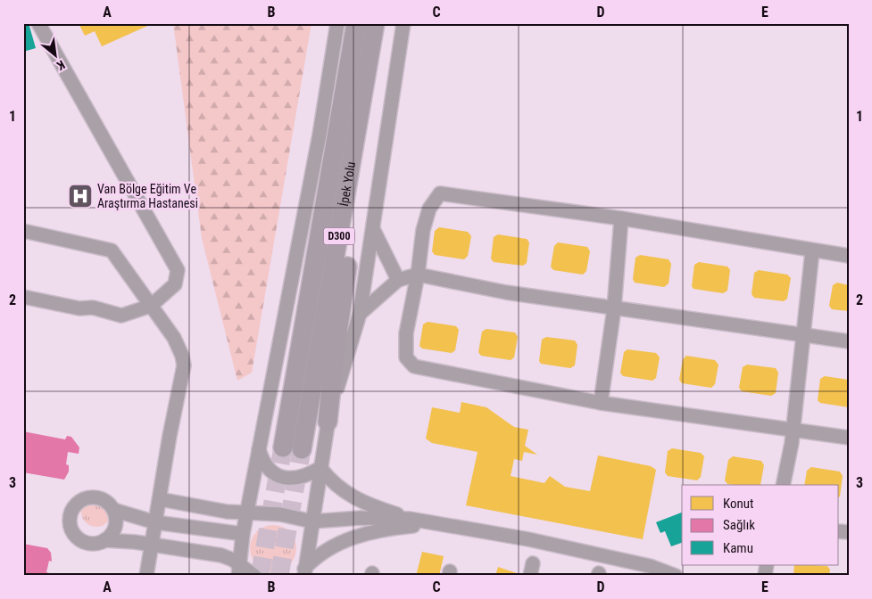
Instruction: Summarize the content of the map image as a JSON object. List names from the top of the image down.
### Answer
{
  "streets": {
    "highway": ["İpek Yolu", "D300"]
  },
  "places": {
    "hospital": ["Van Bölge Eğitim Ve Araştırma Hastanesi"]
  },
  "legend": ["Konut", "Sağlık", "Kamu"],
  "north": "bottom right",
  "grid": {
    "columns": [
      "A",
      "B",
      "C",
      "D",
      "E"
    ],
    "rows": ["1", "2", "3"]
  }
}
